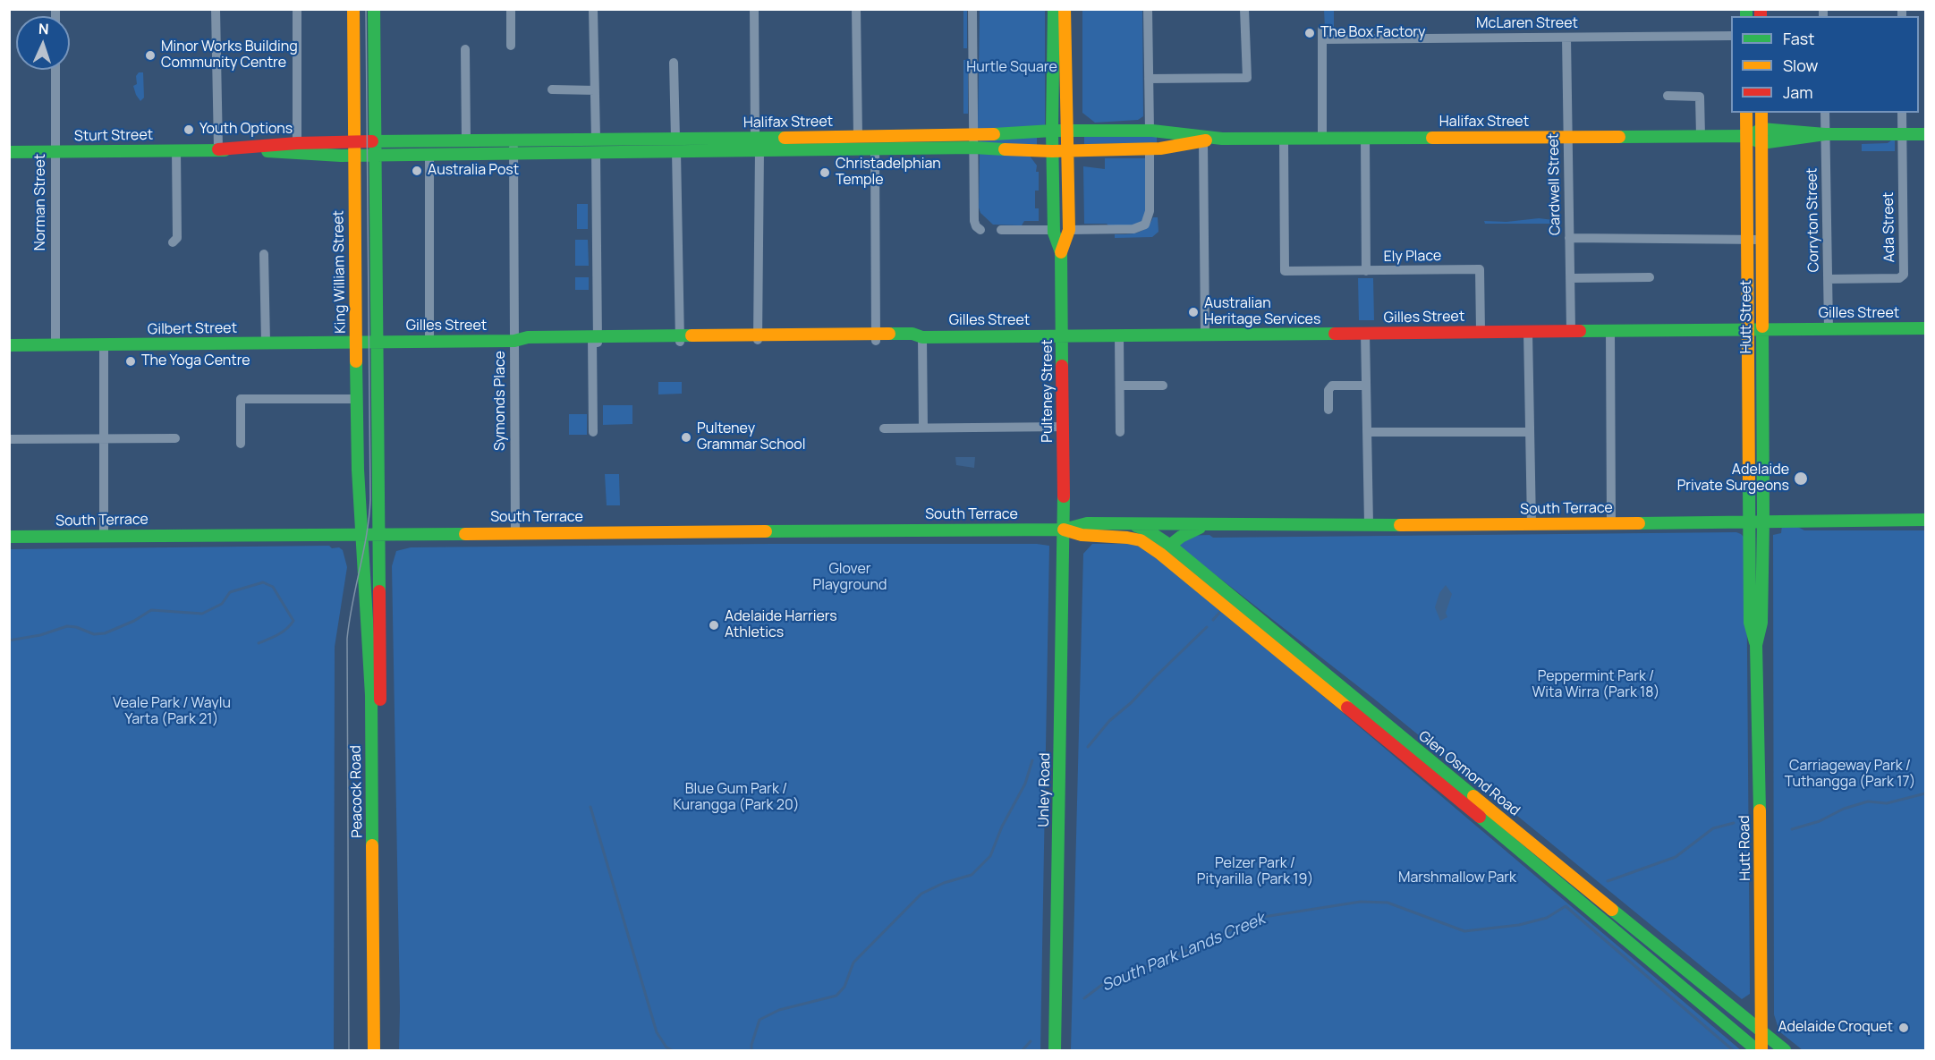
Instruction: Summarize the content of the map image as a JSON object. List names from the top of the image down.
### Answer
{
  "streets": {
    "main road": [
      "Halifax Street",
      "Sturt Street",
      "King William Street",
      "Gilles Street",
      "Hutt Street",
      "Gilbert Street",
      "Pulteney Street",
      "South Terrace",
      "Glen Osmond Road",
      "Unley Road",
      "Peacock Road",
      "Hutt Road"
    ],
    "street": [
      "McLaren Street",
      "Cardwell Street",
      "Norman Street",
      "Corryton Street",
      "Ada Street",
      "Ely Place",
      "Symonds Place"
    ]
  },
  "crossings": [
    ["McLaren Street", "Halifax Street"],
    ["McLaren Street", "Cardwell Street"],
    ["Halifax Street", "Sturt Street"],
    ["Halifax Street", "Cardwell Street"],
    ["Halifax Street", "Ely Place"],
    ["Halifax Street", "King William Street"],
    ["Halifax Street", "Hutt Street"],
    ["Halifax Street", "Pulteney Street"],
    ["Halifax Street", "Symonds Place"],
    ["Sturt Street", "Norman Street"],
    ["Sturt Street", "King William Street"],
    ["Cardwell Street", "Gilles Street"],
    ["Norman Street", "Gilbert Street"],
    ["Corryton Street", "Ada Street"],
    ["Corryton Street", "Gilles Street"],
    ["Ely Place", "Gilles Street"],
    ["King William Street", "Gilbert Street"],
    ["King William Street", "South Terrace"],
    ["King William Street", "Peacock Road"],
    ["Gilles Street", "Hutt Street"],
    ["Gilles Street", "Gilbert Street"],
    ["Gilles Street", "Pulteney Street"],
    ["Gilles Street", "Symonds Place"],
    ["Hutt Street", "South Terrace"],
    ["Hutt Street", "Hutt Road"],
    ["Pulteney Street", "South Terrace"],
    ["Pulteney Street", "Unley Road"],
    ["Symonds Place", "South Terrace"],
    ["South Terrace", "Glen Osmond Road"],
    ["South Terrace", "Unley Road"],
    ["South Terrace", "Peacock Road"],
    ["South Terrace", "Hutt Road"],
    ["Glen Osmond Road", "Hutt Road"]
  ],
  "water": ["South Park Lands Creek"],
  "parks": [
    "Hurtle Square",
    "Glover Playground",
    "Peppermint Park / Wita Wirra (Park 18)",
    "Veale Park / Waylu Yarta (Park 21)",
    "Carriageway Park / Tuthangga (Park 17)",
    "Blue Gum Park / Kurangga (Park 20)",
    "Pelzer Park / Pityarilla (Park 19)",
    "Marshmallow Park"
  ],
  "places": [
    "The Box Factory",
    "Minor Works Building Community Centre",
    "Youth Options",
    "Australia Post",
    "Christadelphian Temple",
    "Australian Heritage Services",
    "The Yoga Centre",
    "Pulteney Grammar School",
    "Adelaide Private Surgeons",
    "Adelaide Harriers Athletics",
    "Adelaide Croquet"
  ],
  "legend": ["Fast", "Slow", "Jam"],
  "north": "top"
}
